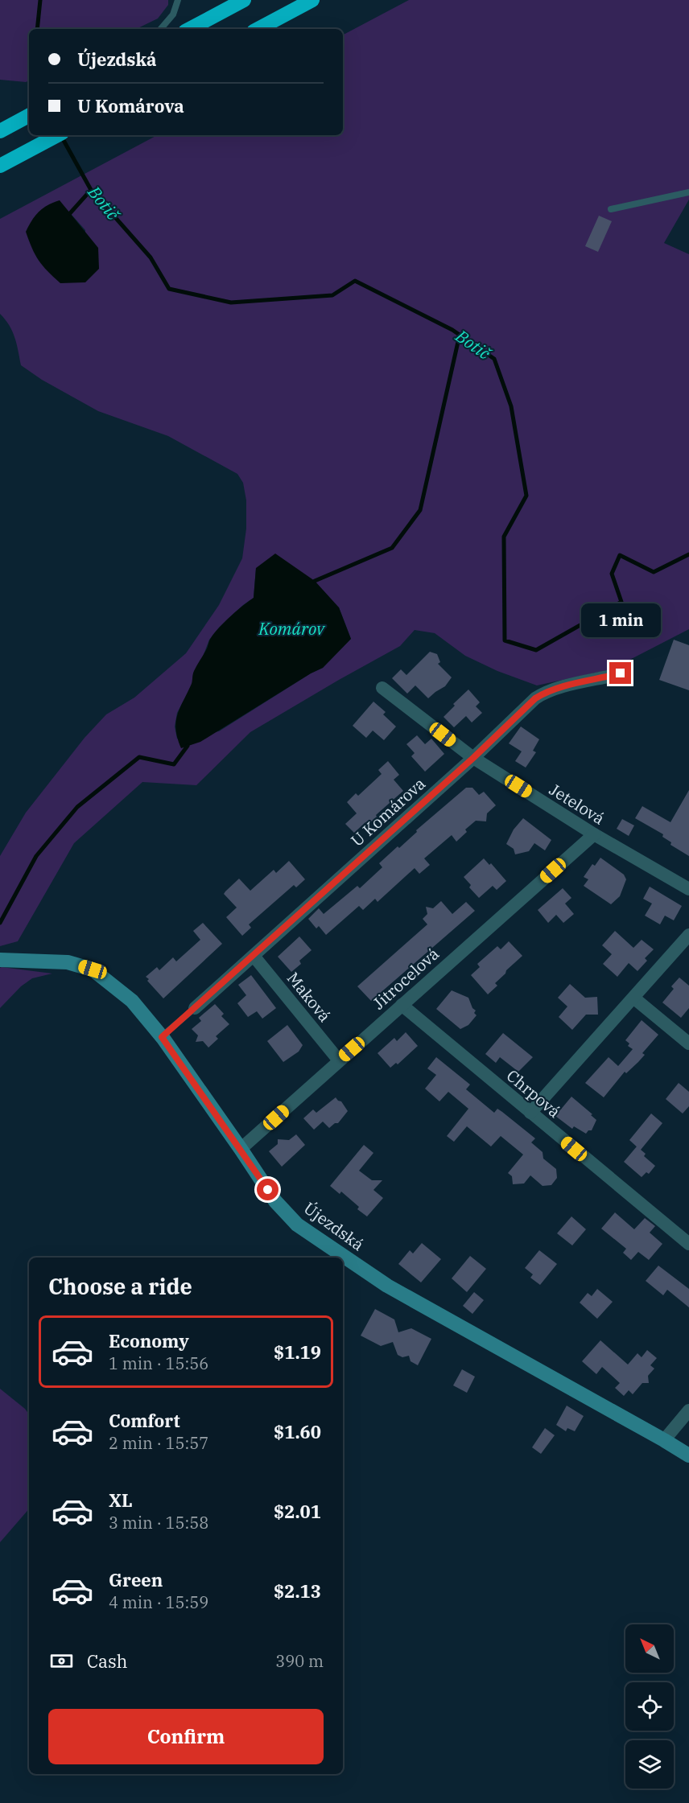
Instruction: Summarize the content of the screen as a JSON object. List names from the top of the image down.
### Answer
{
  "streets": {
    "street": [
      "Jetelová",
      "U Komárova",
      "Jitrocelová",
      "Maková",
      "Chrpová",
      "Újezdská"
    ]
  },
  "crossings": [
    ["Jetelová", "U Komárova"],
    ["Jetelová", "Jitrocelová"],
    ["U Komárova", "Maková"],
    ["Jitrocelová", "Maková"],
    ["Jitrocelová", "Chrpová"],
    ["Jitrocelová", "Újezdská"]
  ],
  "water": ["Botič", "Komárov"],
  "north": "top left",
  "page": {
    "banner": ["Újezdská", "U Komárova"],
    "bubble": "1 min",
    "heading": "Choose a ride",
    "list": [
      {
        "name": "Economy",
        "note": "1 min · 15:56",
        "value": "$1.19"
      },
      {
        "name": "Comfort",
        "note": "2 min · 15:57",
        "value": "$1.60"
      },
      {
        "name": "XL",
        "note": "3 min · 15:58",
        "value": "$2.01"
      },
      {
        "name": "Green",
        "note": "4 min · 15:59",
        "value": "$2.13"
      }
    ],
    "pay": ["Cash", "390 m"],
    "buttons": "Confirm"
  }
}
